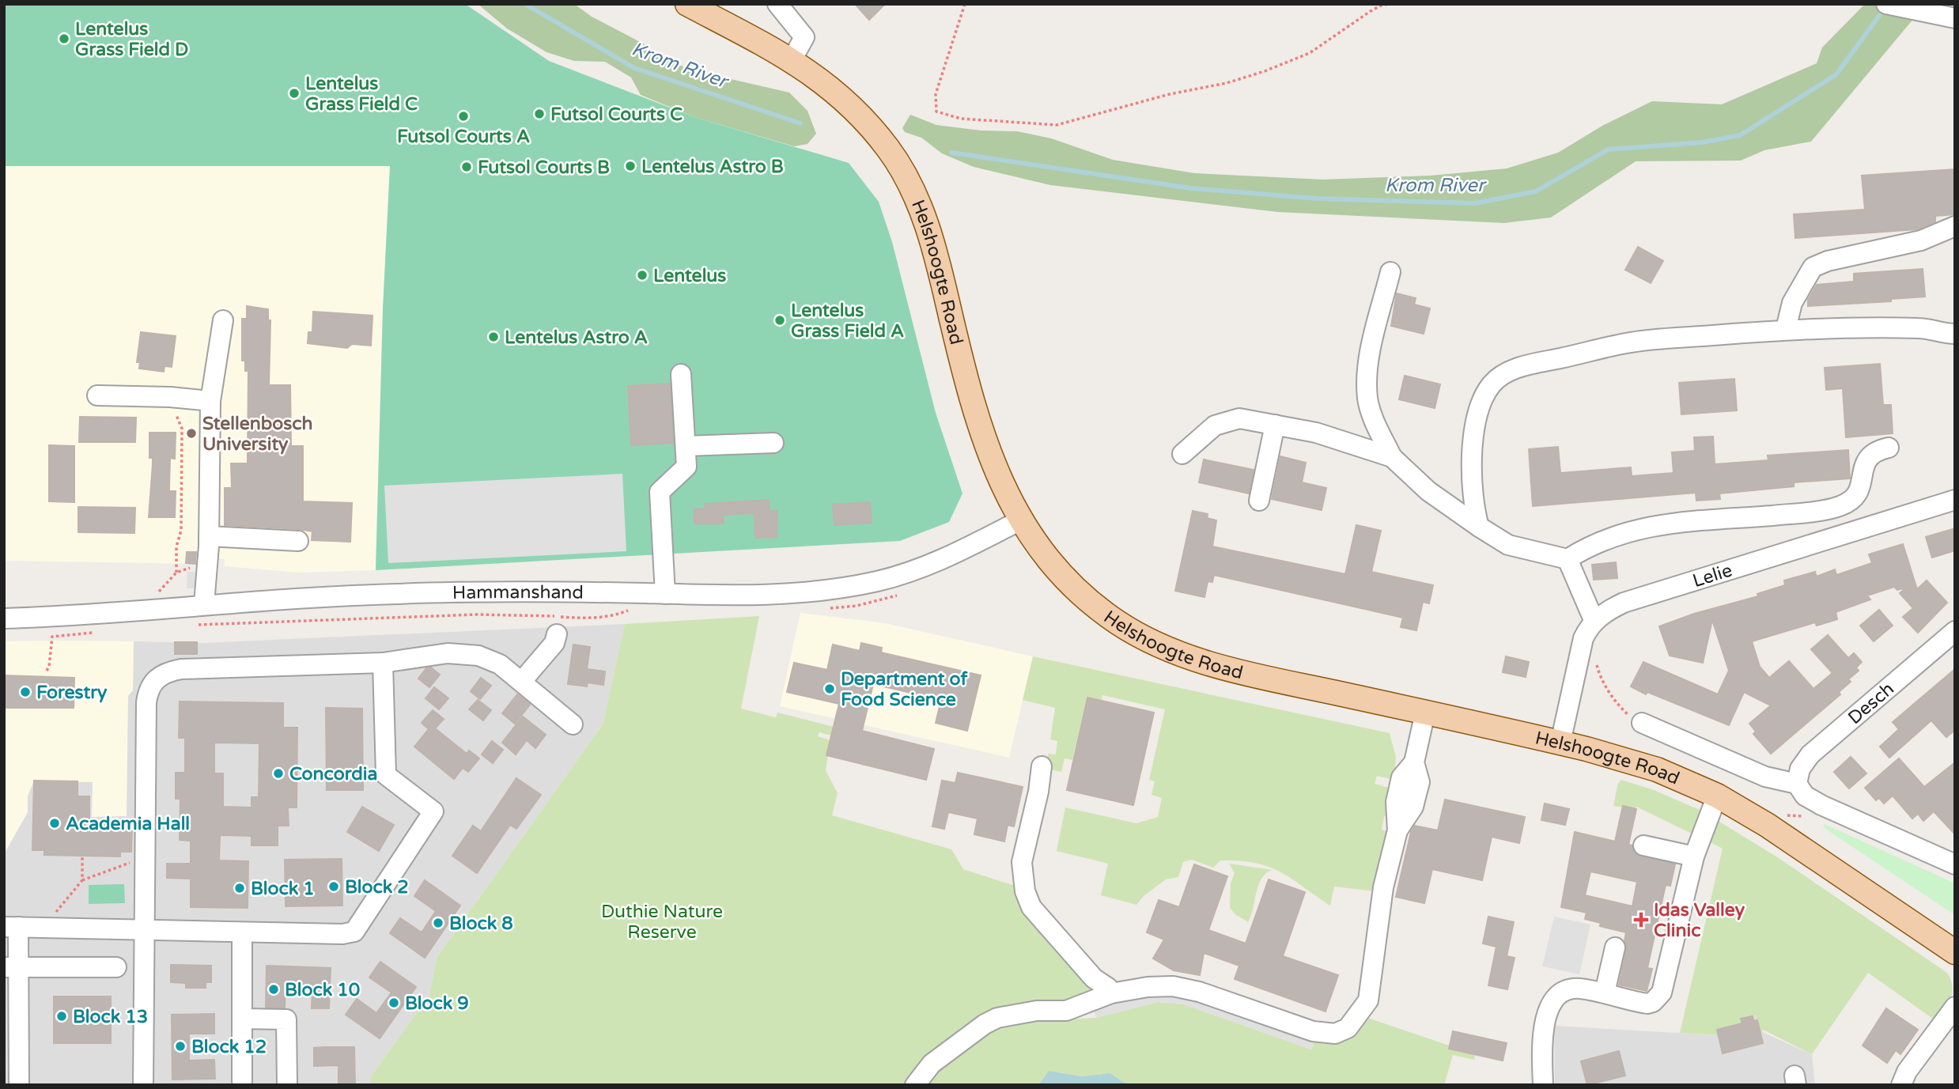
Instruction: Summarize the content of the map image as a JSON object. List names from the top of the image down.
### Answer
{
  "streets": {
    "main road": ["Helshoogte Road"],
    "street": ["Lelie", "Hammanshand", "Desch"]
  },
  "crossings": [
    ["Helshoogte Road", "Lelie"],
    ["Helshoogte Road", "Hammanshand"]
  ],
  "water": ["Krom River"],
  "parks": ["Duthie Nature Reserve"],
  "places": {
    "other": [
      "Lentelus Grass Field D",
      "Lentelus Grass Field C",
      "Futsol Courts C",
      "Futsol Courts A",
      "Lentelus Astro B",
      "Futsol Courts B",
      "Lentelus",
      "Lentelus Grass Field A",
      "Lentelus Astro A",
      "Stellenbosch University",
      "Department of Food Science",
      "Forestry",
      "Concordia",
      "Academia Hall",
      "Block 2",
      "Block 1",
      "Block 8",
      "Block 10",
      "Block 9",
      "Block 13",
      "Block 12"
    ],
    "health": ["Idas Valley Clinic"]
  }
}
